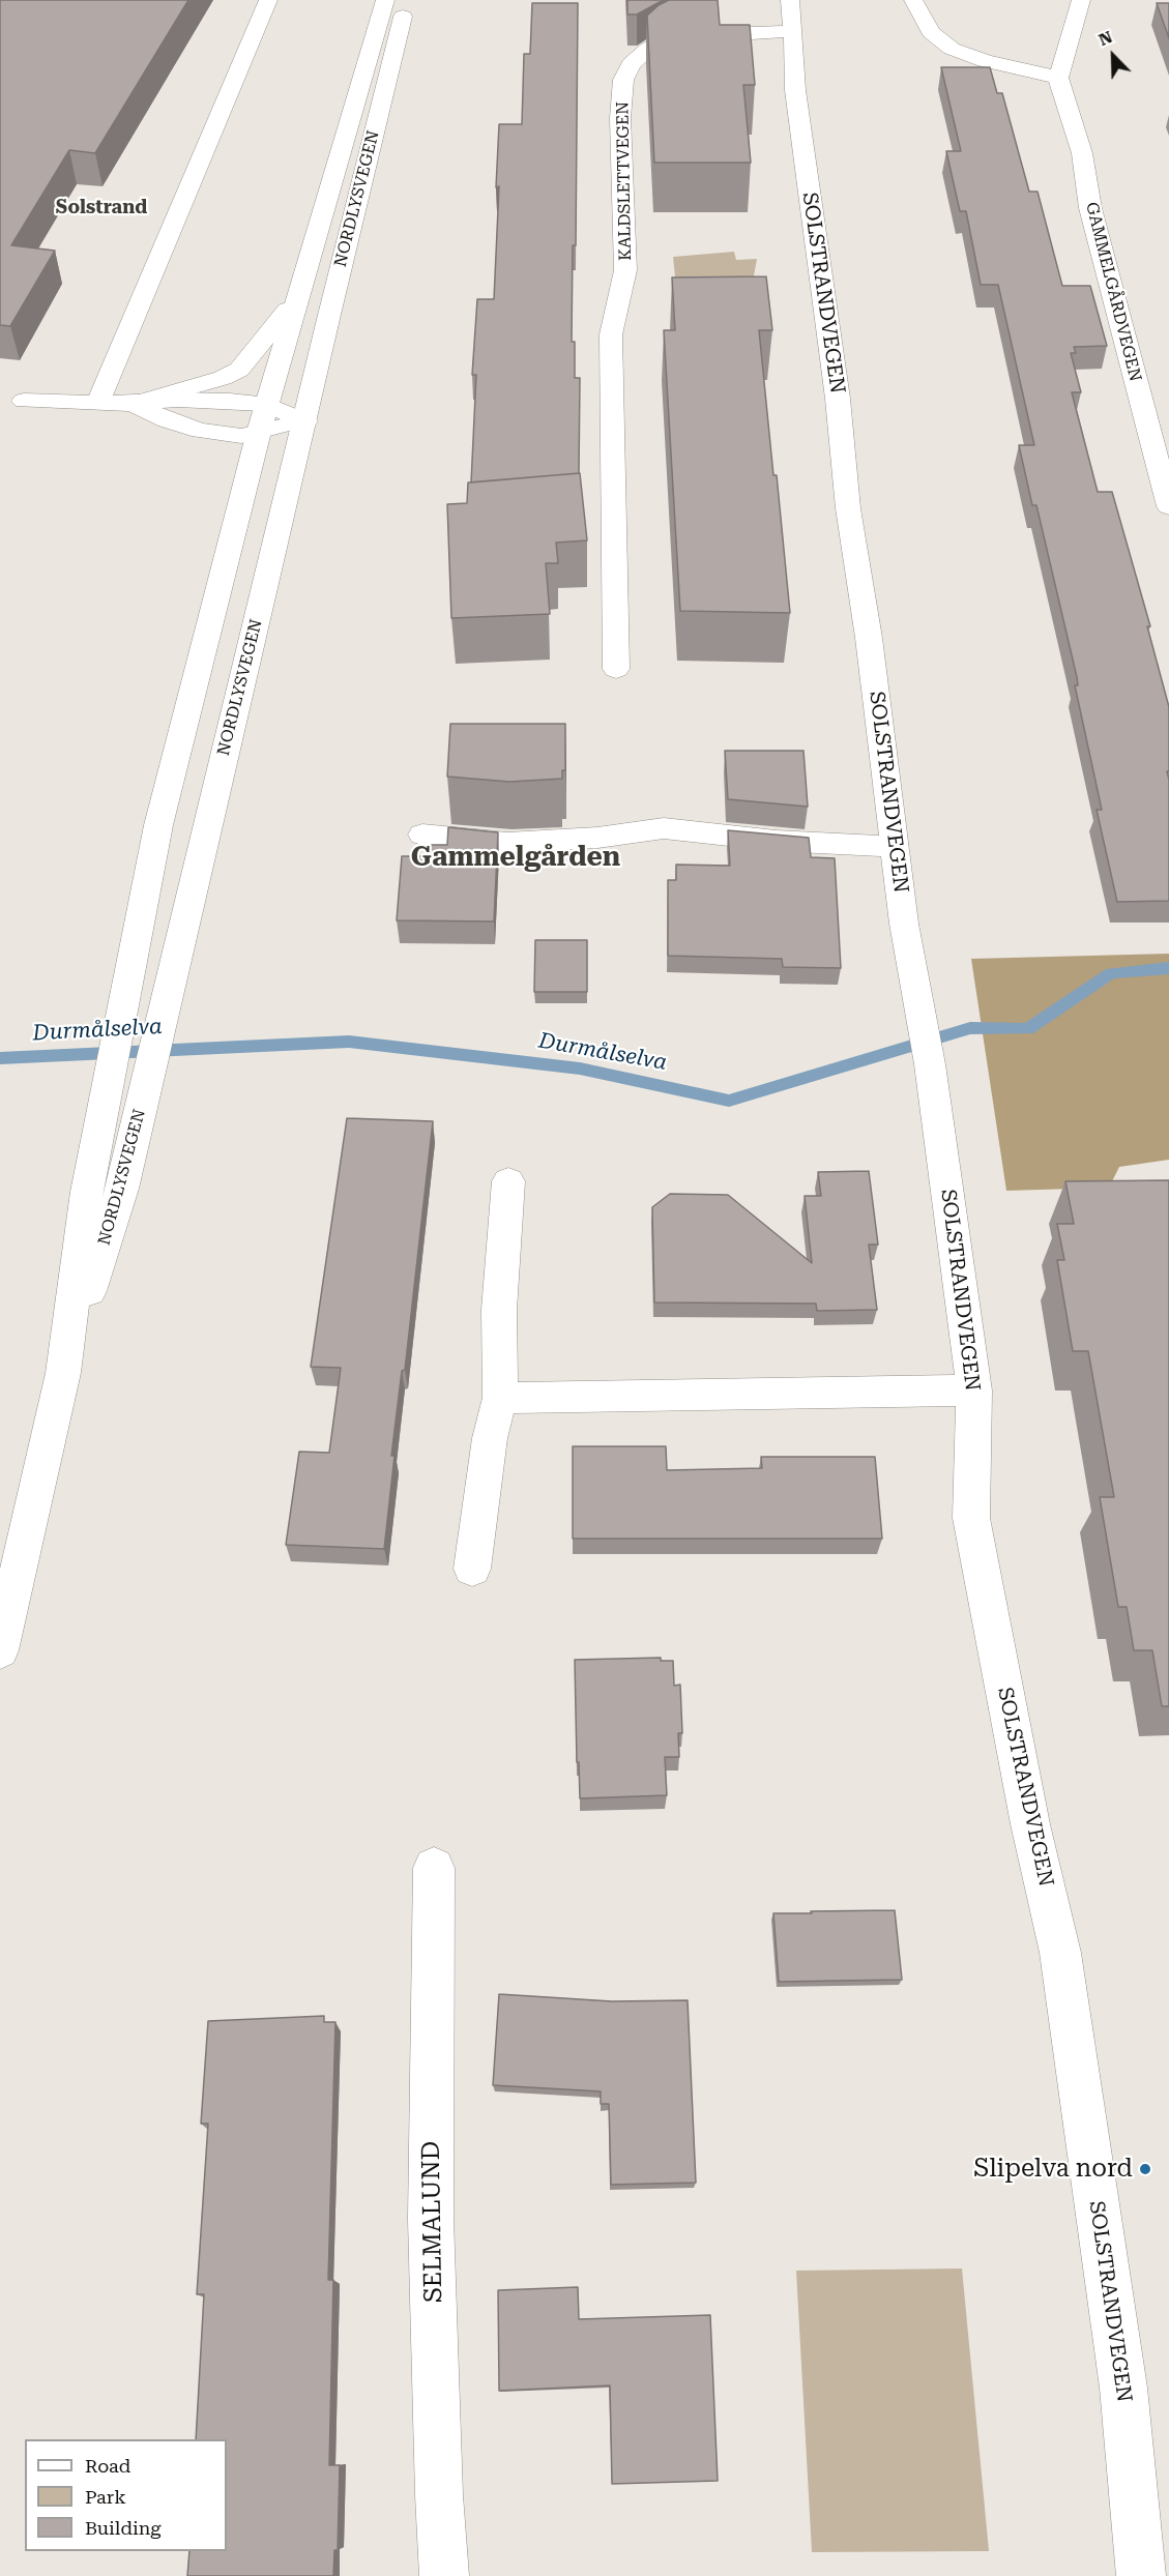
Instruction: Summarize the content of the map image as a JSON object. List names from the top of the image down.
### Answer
{
  "streets": {
    "main road": [
      "KALDSLETTVEGEN",
      "NORDLYSVEGEN",
      "GAMMELGÅRDVEGEN",
      "SOLSTRANDVEGEN",
      "SELMALUND"
    ]
  },
  "crossings": [
    ["KALDSLETTVEGEN", "SOLSTRANDVEGEN"]
  ],
  "districts": ["Solstrand", "Gammelgården"],
  "water": ["Durmålselva"],
  "places": ["Slipelva nord"],
  "legend": ["Road", "Park", "Building"],
  "north": "top left"
}
